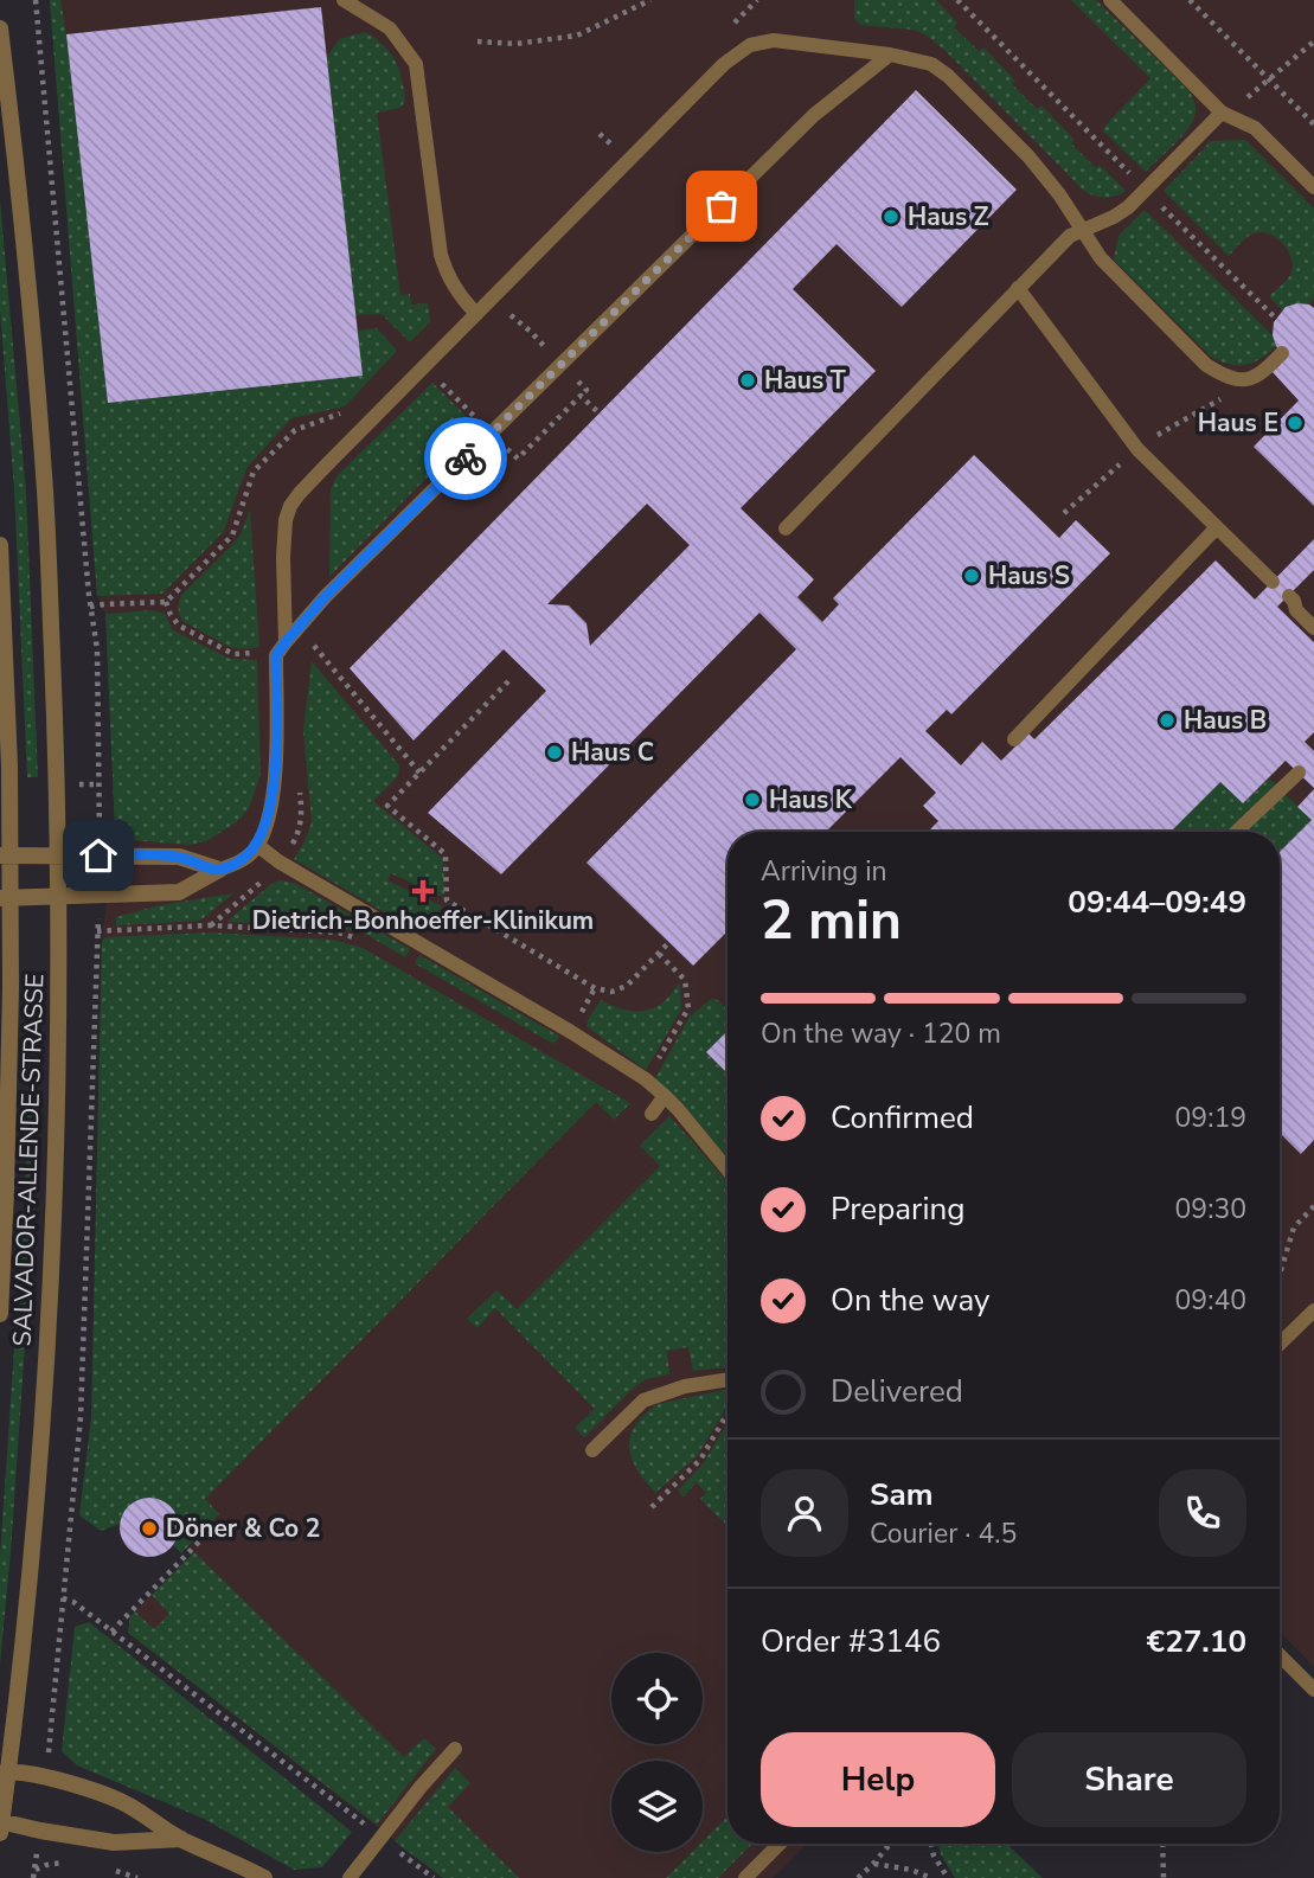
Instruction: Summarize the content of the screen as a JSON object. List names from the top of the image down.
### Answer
{
  "streets": {
    "street": ["SALVADOR-ALLENDE-STRASSE"]
  },
  "places": {
    "other": [
      "Haus Z",
      "Haus T",
      "Haus E",
      "Haus S",
      "Haus B",
      "Haus C",
      "Haus K",
      "Döner & Co 2"
    ],
    "health": ["Dietrich-Bonhoeffer-Klinikum"]
  },
  "page": {
    "heading": ["2 min", "Arriving in", "09:44–09:49"],
    "panel": [
      "Sam",
      "Courier · 4.5",
      "Order #3146",
      "€27.10"
    ],
    "bar": "On the way · 120 m",
    "list": [
      ["Confirmed", "09:19"],
      ["Preparing", "09:30"],
      ["On the way", "09:40"],
      "Delivered"
    ],
    "buttons": ["Help", "Share"]
  }
}
